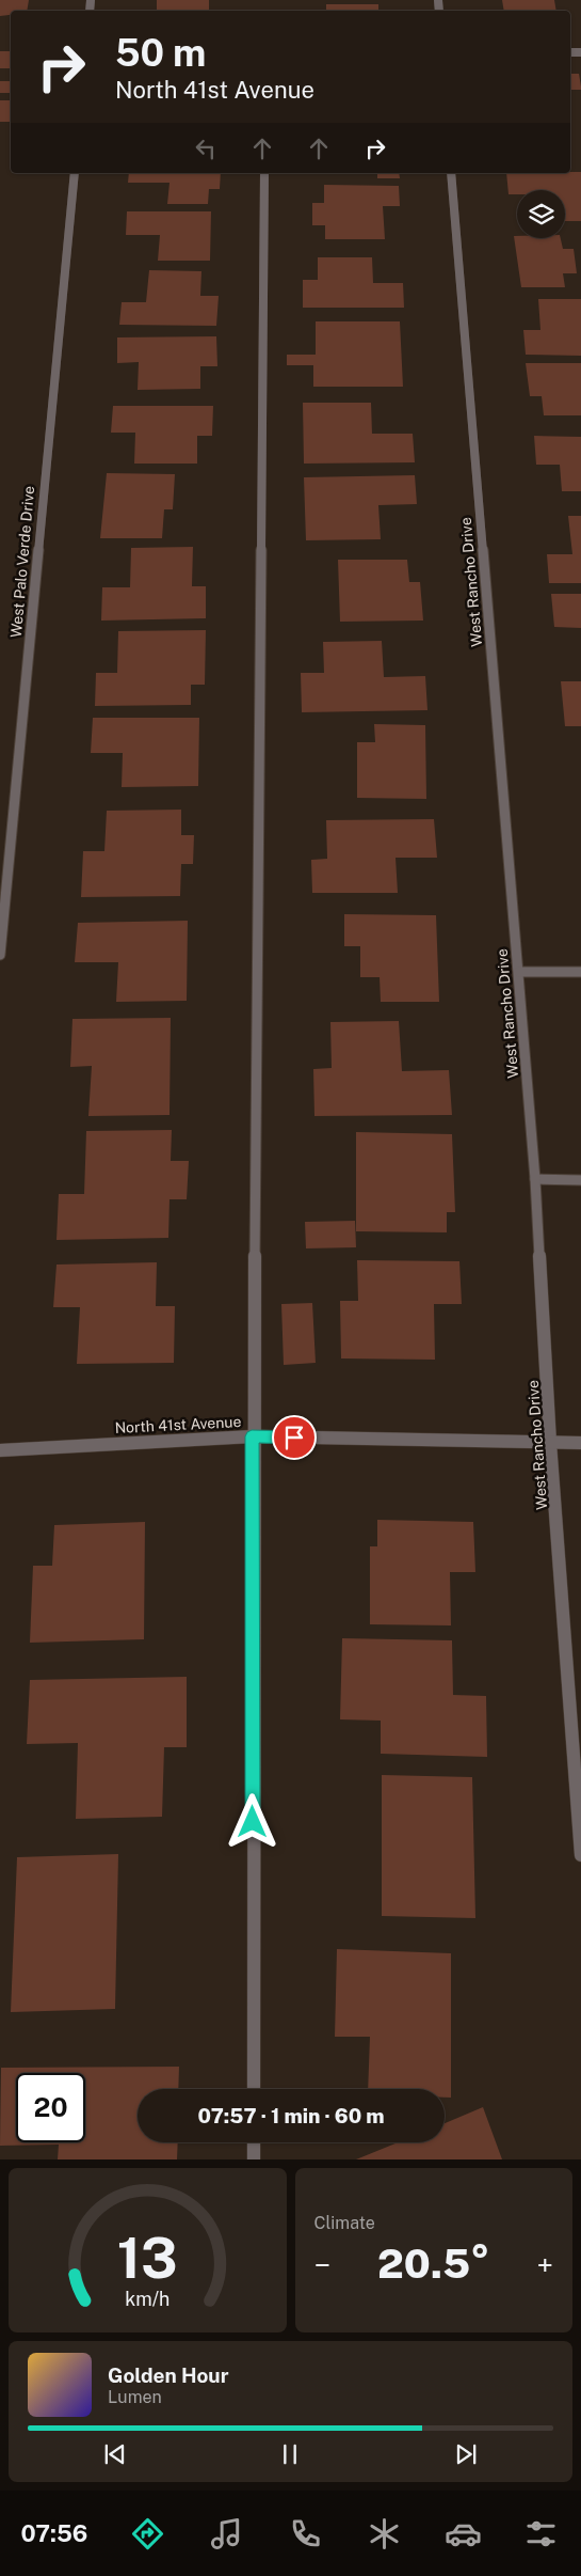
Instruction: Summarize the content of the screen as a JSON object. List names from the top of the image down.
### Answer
{
  "streets": {
    "street": ["West Palo Verde Drive", "West Rancho Drive", "North 41st Avenue"]
  },
  "crossings": [
    ["West Rancho Drive", "North 41st Avenue"]
  ],
  "page": {
    "turn": ["50 m", "North 41st Avenue"],
    "limit": "20",
    "trip": "07:57 · 1 min · 60 m",
    "tile": "Climate",
    "heat": ["−", "20.5°", "+"],
    "song": ["Golden Hour", "Lumen"],
    "tabs": "07:56",
    "gauge": ["13", "km/h"]
  }
}
